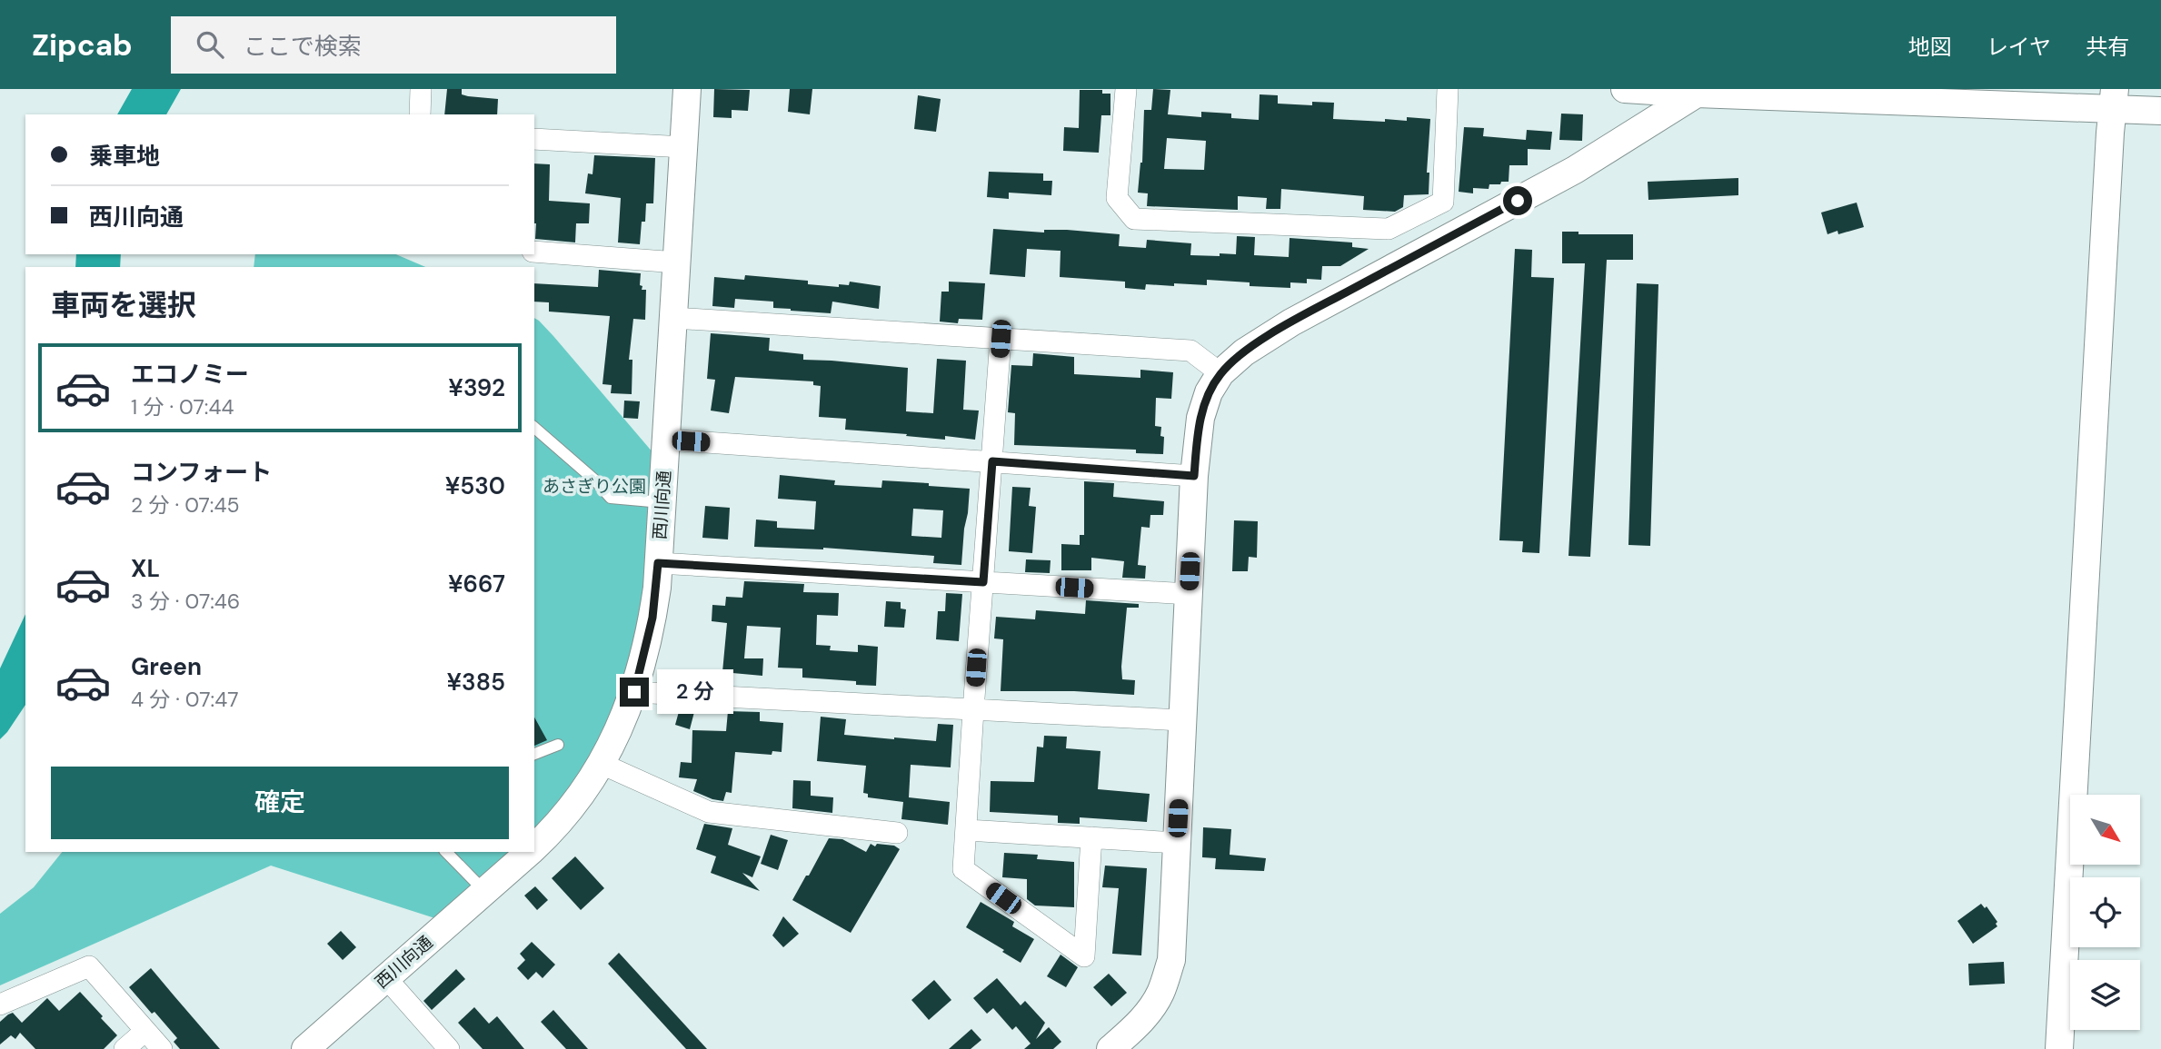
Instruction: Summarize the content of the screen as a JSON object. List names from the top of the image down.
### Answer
{
  "streets": {
    "street": ["西川向通"]
  },
  "parks": ["あさぎり公園"],
  "north": "bottom right",
  "page": {
    "header": "Zipcab",
    "search": "ここで検索",
    "nav": ["地図", "レイヤ", "共有"],
    "banner": ["乗車地", "西川向通"],
    "heading": "車両を選択",
    "list": [
      {
        "name": "エコノミー",
        "note": "1 分 · 07:44",
        "value": "¥392"
      },
      {
        "name": "コンフォート",
        "note": "2 分 · 07:45",
        "value": "¥530"
      },
      {
        "name": "XL",
        "note": "3 分 · 07:46",
        "value": "¥667"
      },
      {
        "name": "Green",
        "note": "4 分 · 07:47",
        "value": "¥385"
      }
    ],
    "bubble": "2 分",
    "buttons": "確定"
  }
}
